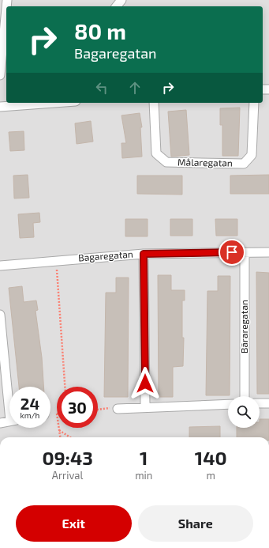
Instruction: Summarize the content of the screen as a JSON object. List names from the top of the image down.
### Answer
{
  "streets": {
    "street": ["Målaregatan", "Bagaregatan", "Bäraregatan"]
  },
  "crossings": [
    ["Bagaregatan", "Bäraregatan"]
  ],
  "page": {
    "turn": ["80 m", "Bagaregatan"],
    "speed": "24 km/h",
    "limit": "30",
    "eta": [
      "09:43",
      "Arrival",
      "1",
      "min",
      "140",
      "m"
    ],
    "buttons": ["Exit", "Share"]
  }
}
